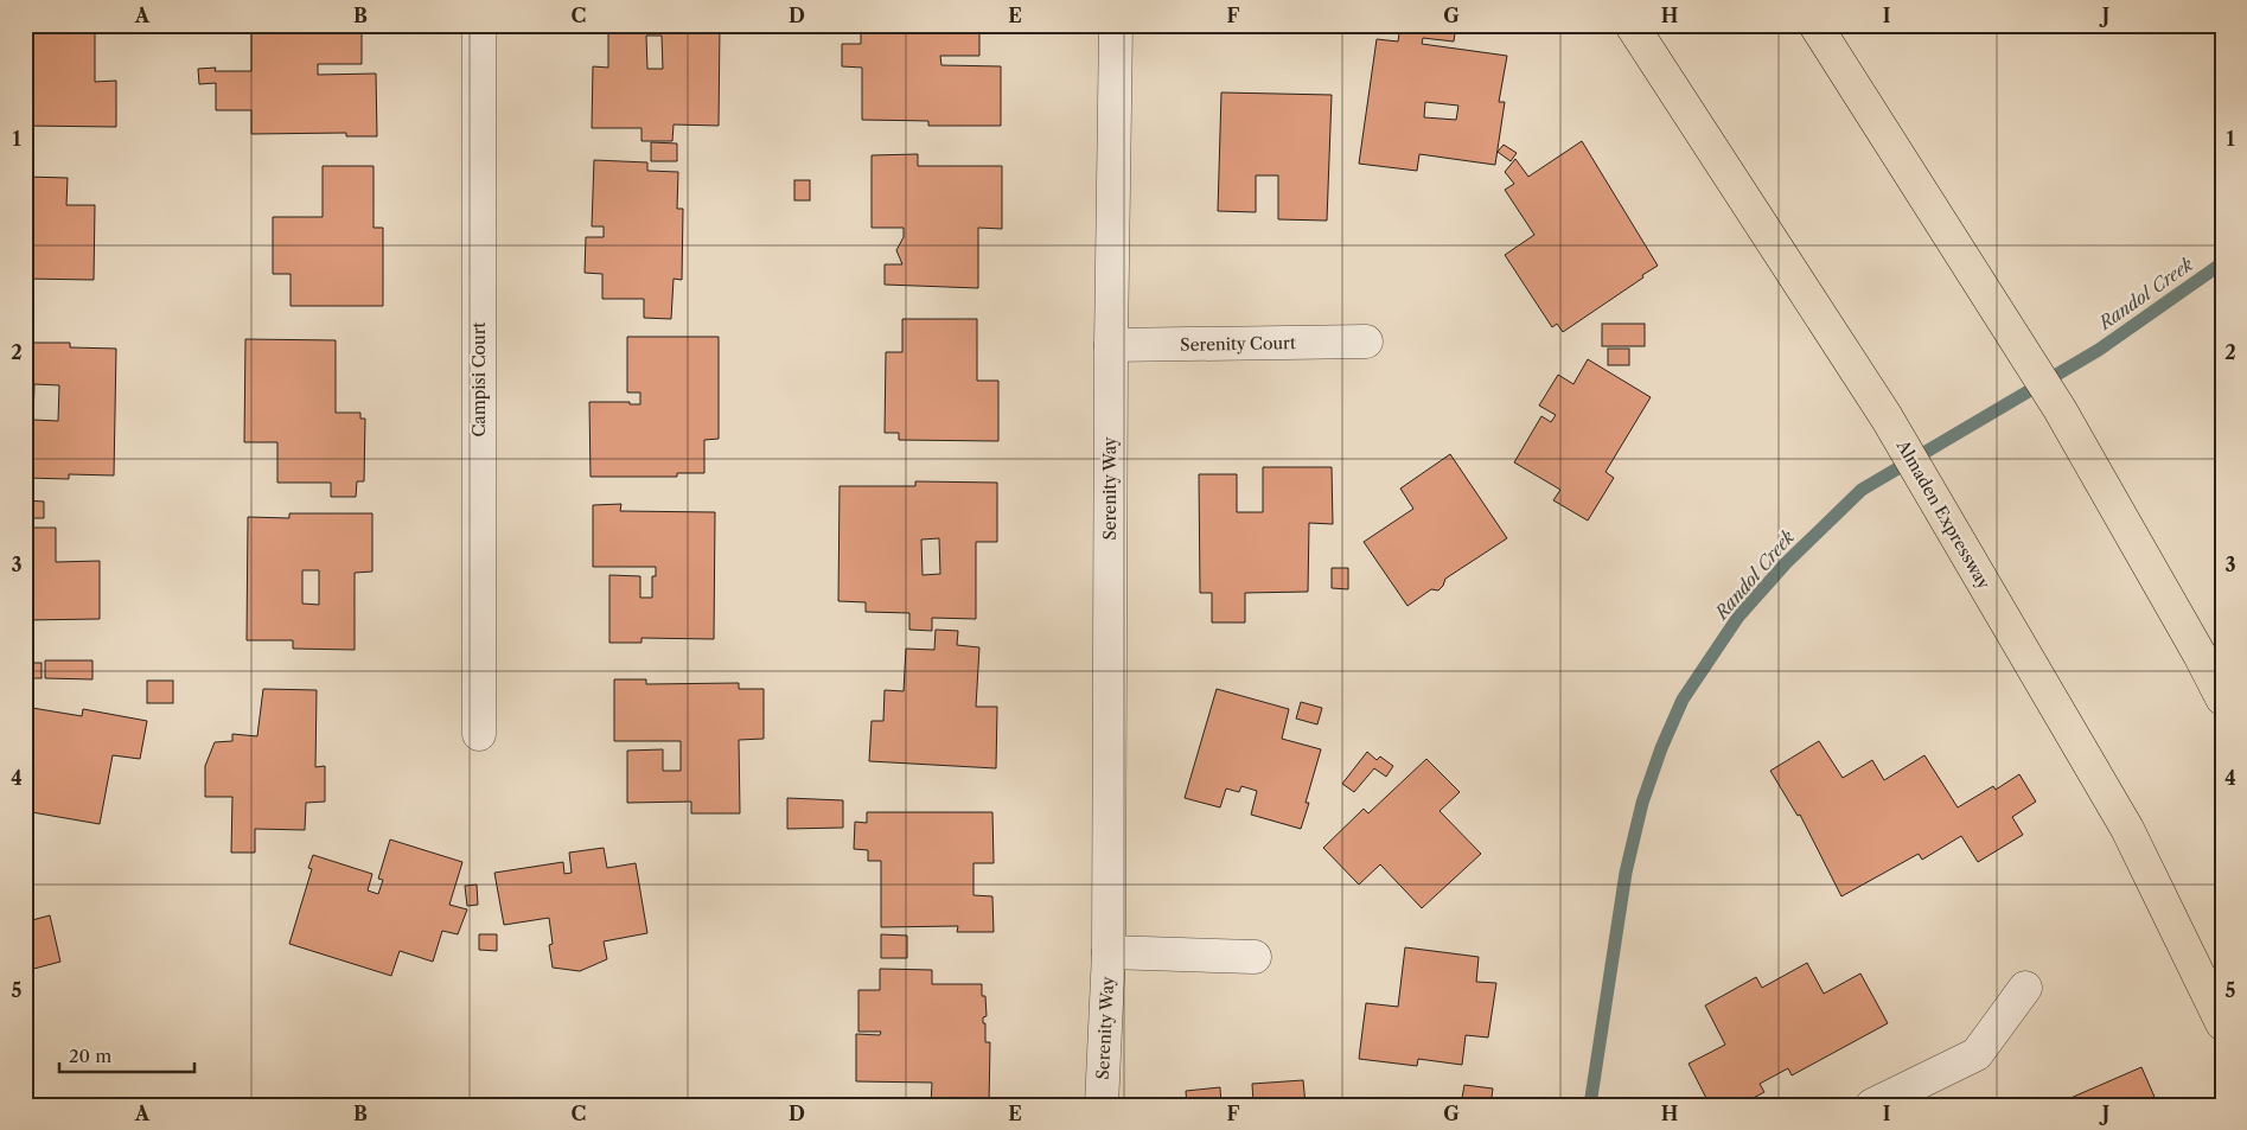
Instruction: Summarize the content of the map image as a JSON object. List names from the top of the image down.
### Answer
{
  "streets": {
    "main road": ["Almaden Expressway"],
    "street": ["Serenity Court", "Campisi Court", "Serenity Way"]
  },
  "crossings": [
    ["Serenity Court", "Serenity Way"]
  ],
  "water": ["Randol Creek"],
  "scale_bar": "20 m",
  "grid": {
    "columns": [
      "A",
      "B",
      "C",
      "D",
      "E",
      "F",
      "G",
      "H",
      "I",
      "J"
    ],
    "rows": [
      "1",
      "2",
      "3",
      "4",
      "5"
    ]
  }
}
